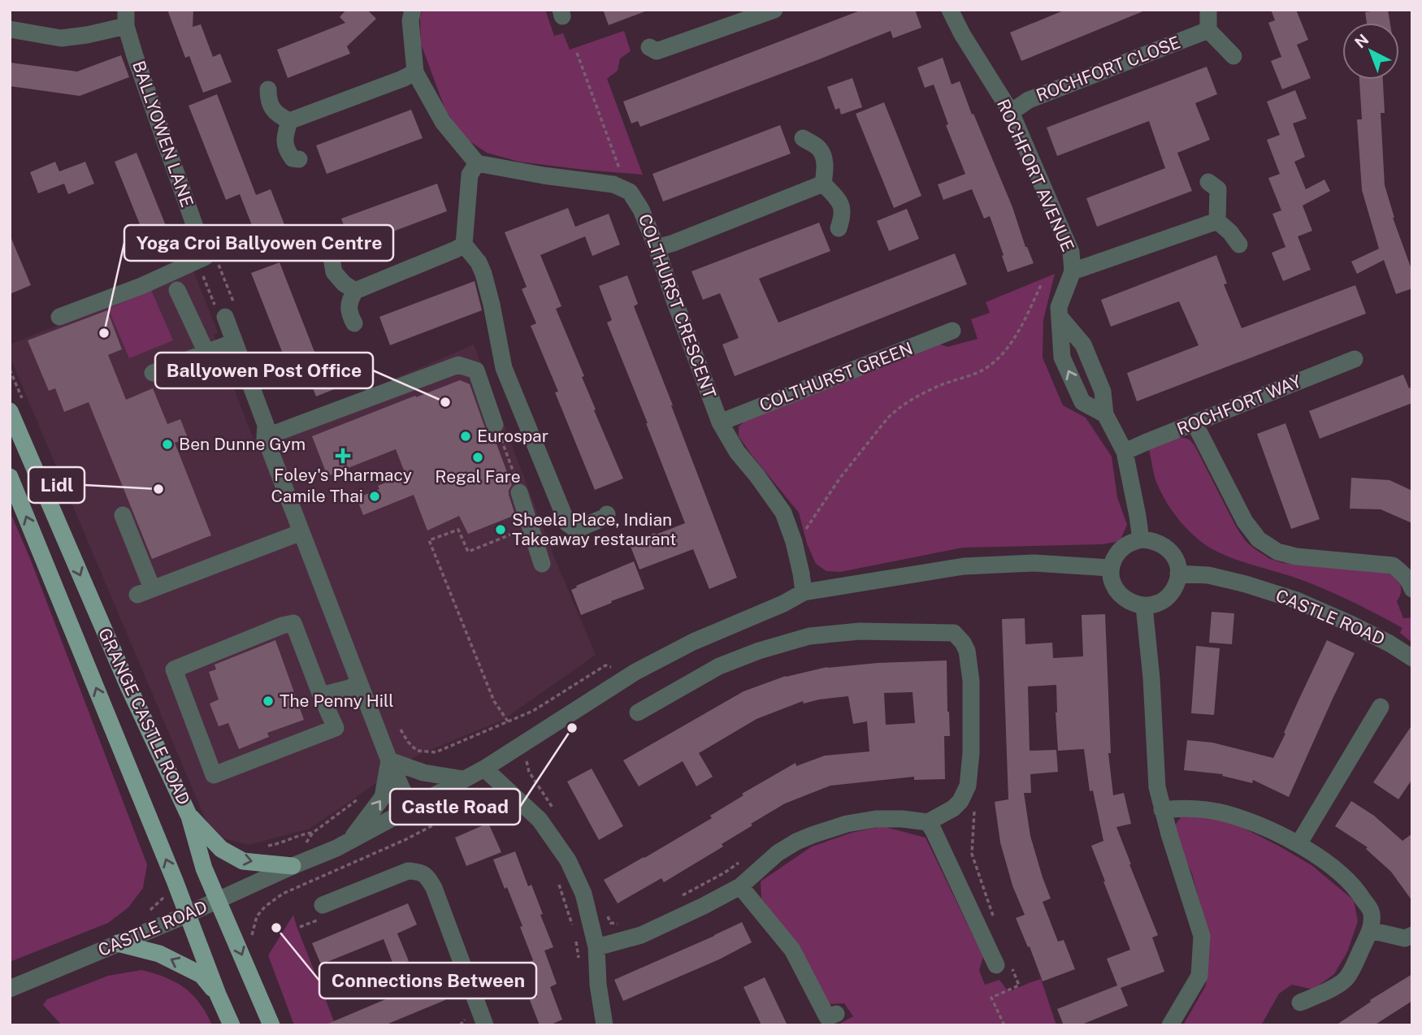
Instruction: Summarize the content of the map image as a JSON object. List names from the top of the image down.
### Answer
{
  "streets": {
    "main road": ["GRANGE CASTLE ROAD"],
    "street": [
      "ROCHFORT CLOSE",
      "BALLYOWEN LANE",
      "ROCHFORT AVENUE",
      "COLTHURST CRESCENT",
      "COLTHURST GREEN",
      "ROCHFORT WAY",
      "CASTLE ROAD"
    ]
  },
  "crossings": [
    ["ROCHFORT CLOSE", "ROCHFORT AVENUE"],
    ["COLTHURST CRESCENT", "COLTHURST GREEN"],
    ["COLTHURST CRESCENT", "CASTLE ROAD"],
    ["CASTLE ROAD", "GRANGE CASTLE ROAD"]
  ],
  "places": {
    "other": [
      "Yoga Croi Ballyowen Centre",
      "Ballyowen Post Office",
      "Eurospar",
      "Ben Dunne Gym",
      "Regal Fare",
      "Lidl",
      "Camile Thai",
      "Sheela Place, Indian Takeaway restaurant",
      "The Penny Hill",
      "Castle Road",
      "Connections Between"
    ],
    "health": ["Foley's Pharmacy"]
  },
  "north": "top left"
}
